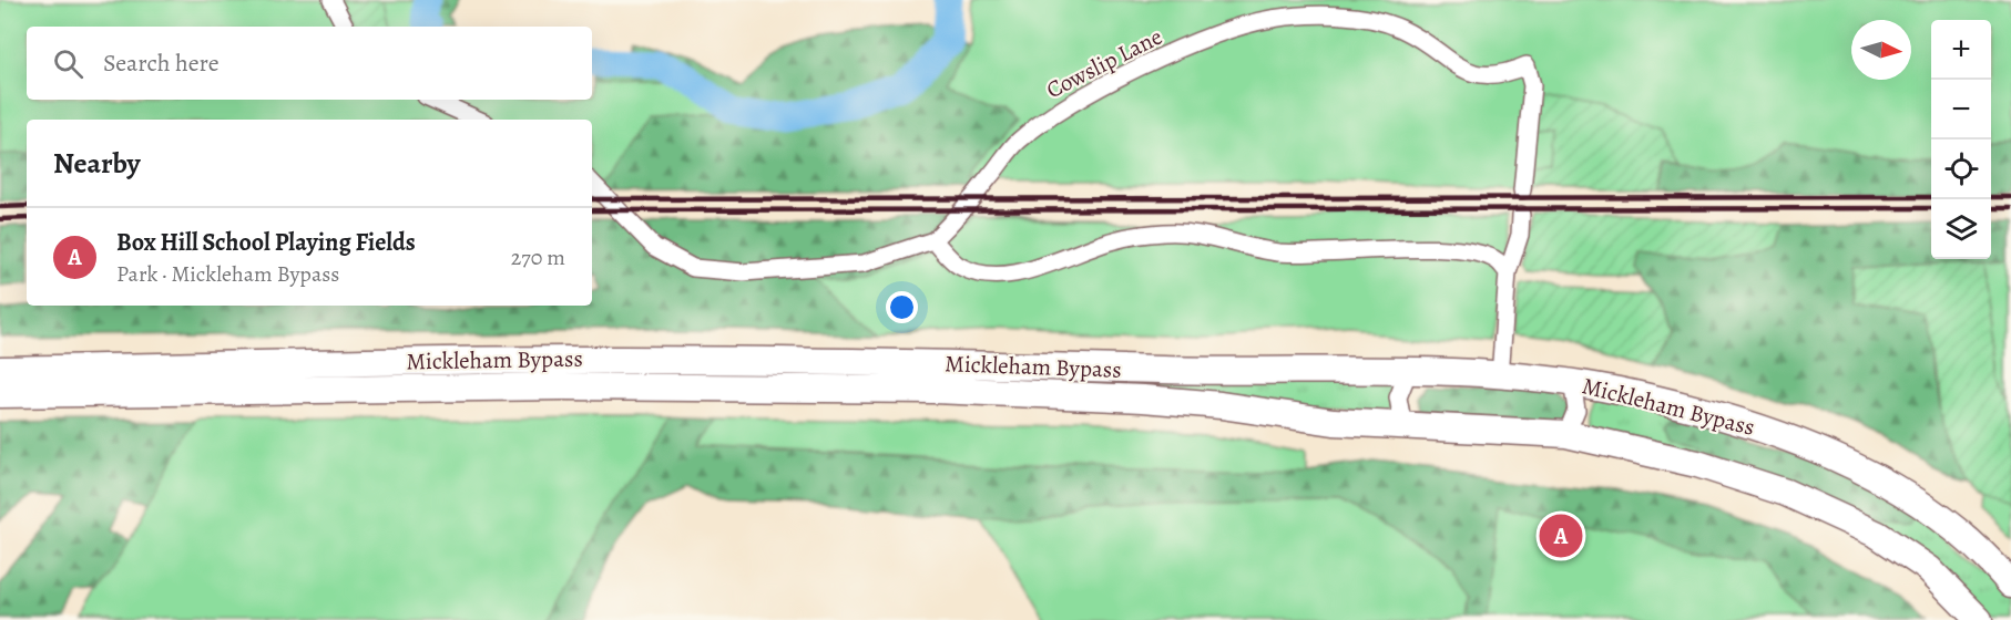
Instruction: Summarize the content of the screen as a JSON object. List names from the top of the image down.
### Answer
{
  "streets": {
    "highway": ["Mickleham Bypass"],
    "street": ["Cowslip Lane"]
  },
  "north": "right",
  "page": {
    "map_buttons": ["+", "−"],
    "search": "Search here",
    "heading": "Nearby",
    "list": [
      {
        "mark": "A",
        "name": "Box Hill School Playing Fields",
        "note": "Park · Mickleham Bypass",
        "value": "270 m"
      }
    ],
    "pins": "A"
  }
}
